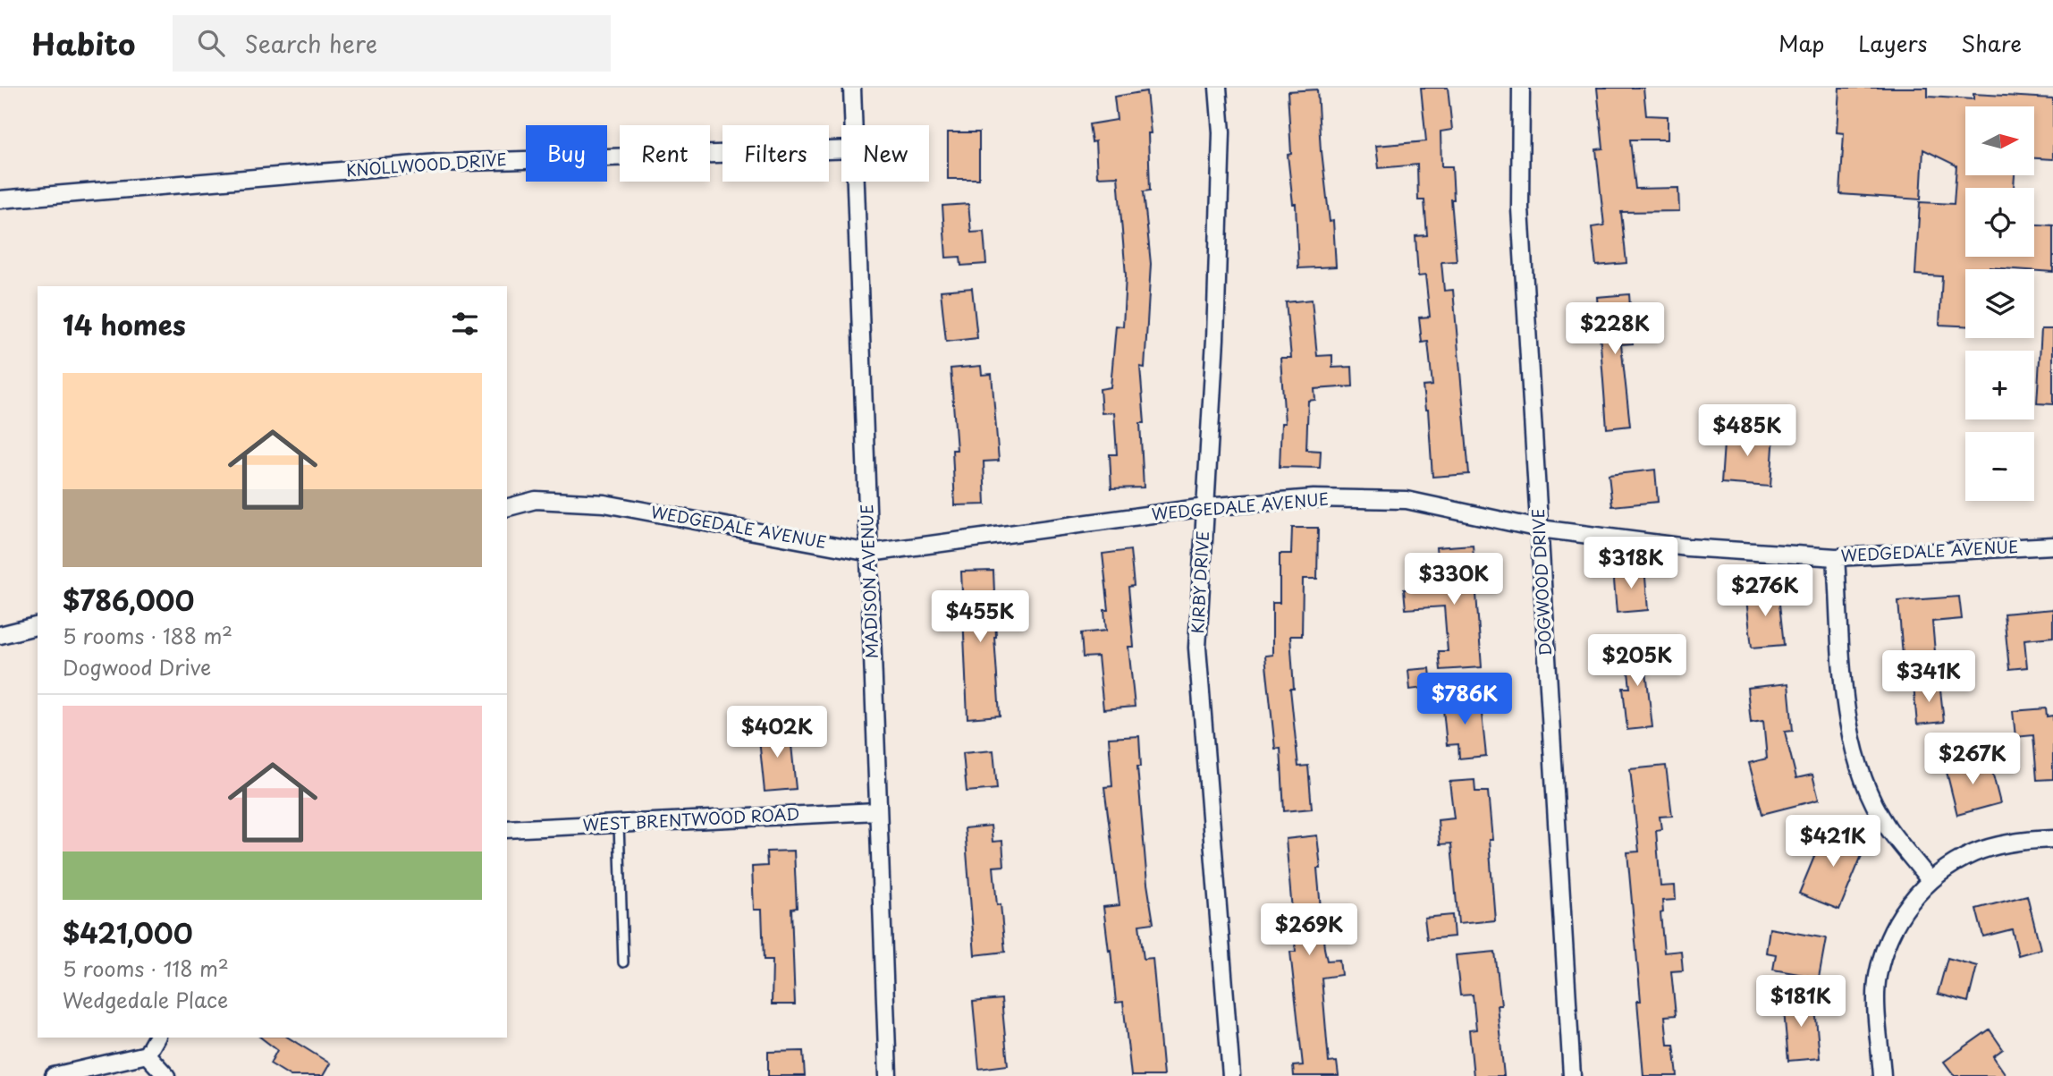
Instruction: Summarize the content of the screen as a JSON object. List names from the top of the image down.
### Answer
{
  "streets": {
    "street": [
      "KNOLLWOOD DRIVE",
      "WEDGEDALE AVENUE",
      "MADISON AVENUE",
      "KIRBY DRIVE",
      "DOGWOOD DRIVE",
      "WEST BRENTWOOD ROAD"
    ]
  },
  "crossings": [
    ["WEDGEDALE AVENUE", "MADISON AVENUE"],
    ["WEDGEDALE AVENUE", "KIRBY DRIVE"],
    ["WEDGEDALE AVENUE", "DOGWOOD DRIVE"],
    ["MADISON AVENUE", "WEST BRENTWOOD ROAD"]
  ],
  "north": "right",
  "page": {
    "header": "Habito",
    "search": "Search here",
    "nav": ["Map", "Layers", "Share"],
    "map_buttons": ["+", "−"],
    "chip": [
      "Buy",
      "Rent",
      "Filters",
      "New"
    ],
    "heading": "14 homes",
    "price": [
      "$228K",
      "$485K",
      "$318K",
      "$330K",
      "$276K",
      "$455K",
      "$205K",
      "$341K",
      "$786K",
      "$402K",
      "$267K",
      "$421K",
      "$269K",
      "$181K"
    ],
    "list": [
      {
        "name": "$786,000",
        "note": "5 rooms · 188 m² · Dogwood Drive"
      },
      {
        "name": "$421,000",
        "note": "5 rooms · 118 m² · Wedgedale Place"
      }
    ]
  }
}
